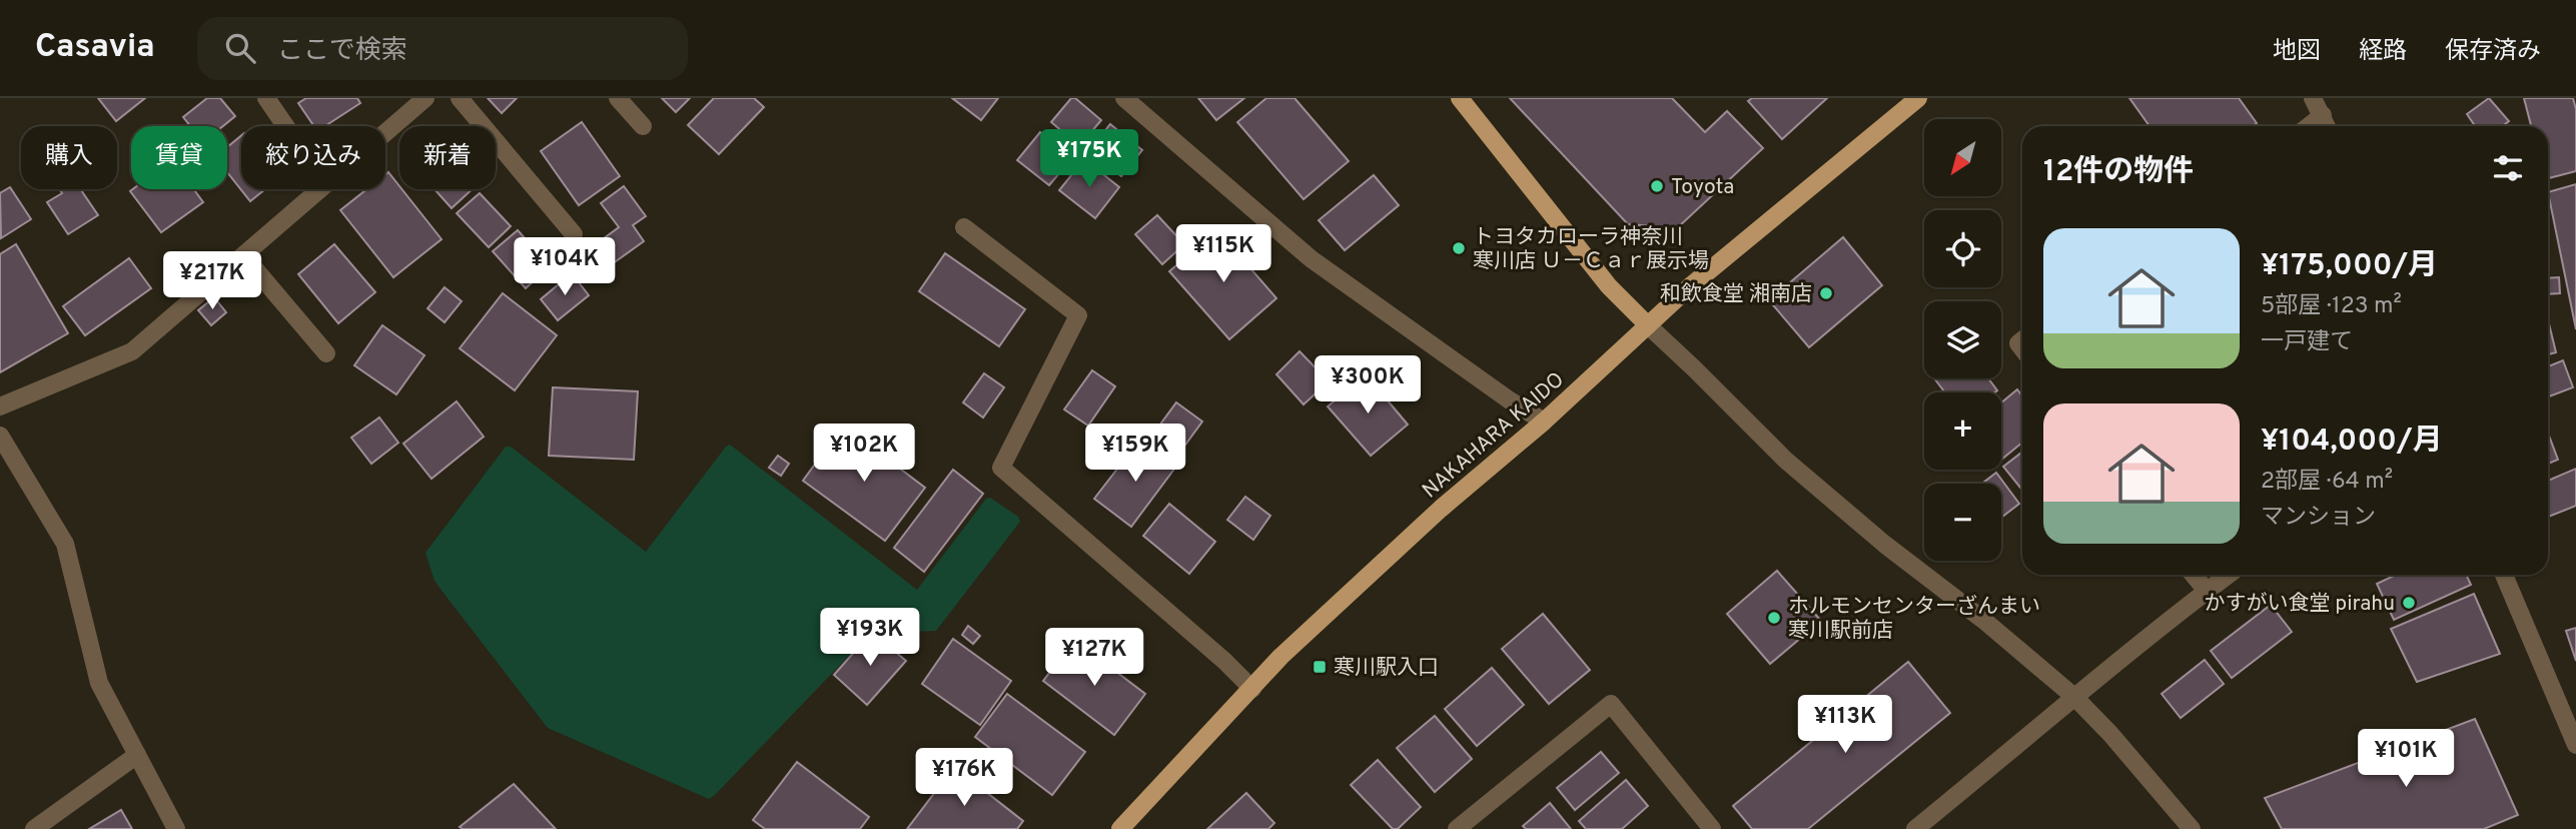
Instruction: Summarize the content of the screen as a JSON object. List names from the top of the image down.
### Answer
{
  "streets": {
    "main road": ["NAKAHARA KAIDO"]
  },
  "places": {
    "other": [
      "Toyota",
      "トヨタカローラ神奈川 寒川店 Ｕ－Ｃａｒ展示場",
      "和飲食堂 湘南店",
      "かすがい食堂 pirahu",
      "ホルモンセンターざんまい 寒川駅前店"
    ],
    "transit": ["寒川駅入口"]
  },
  "north": "bottom left",
  "page": {
    "header": "Casavia",
    "search": "ここで検索",
    "nav": ["地図", "経路", "保存済み"],
    "map_buttons": ["+", "−"],
    "chip": [
      "購入",
      "賃貸",
      "絞り込み",
      "新着"
    ],
    "heading": "12件の物件",
    "price": [
      "¥175K",
      "¥115K",
      "¥104K",
      "¥217K",
      "¥300K",
      "¥102K",
      "¥159K",
      "¥193K",
      "¥127K",
      "¥113K",
      "¥101K",
      "¥176K"
    ],
    "list": [
      {
        "name": "¥175,000/月",
        "note": "5部屋 · 123 m² · 一戸建て"
      },
      {
        "name": "¥104,000/月",
        "note": "2部屋 · 64 m² · マンション"
      }
    ]
  }
}
